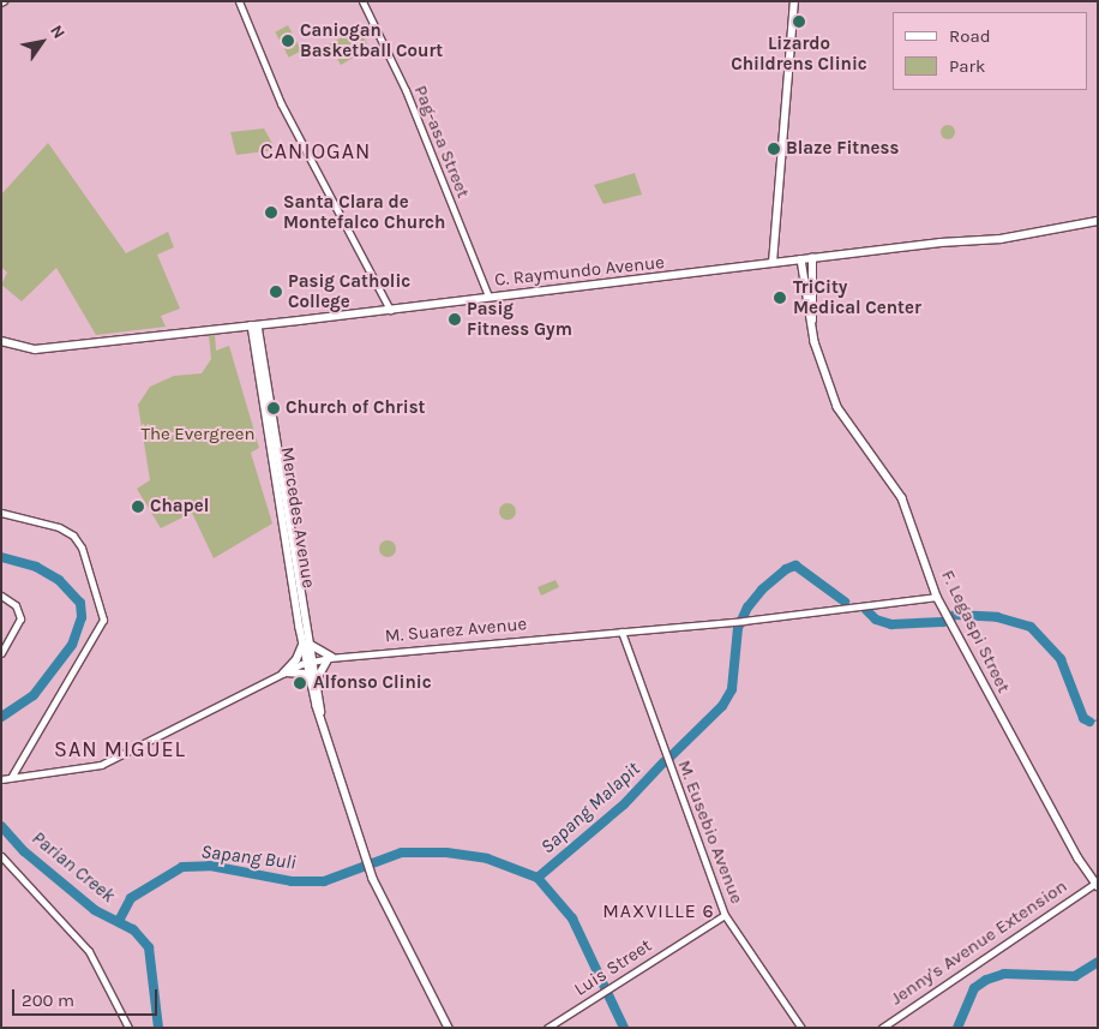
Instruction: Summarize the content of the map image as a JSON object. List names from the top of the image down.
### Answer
{
  "streets": {
    "main road": ["C. Raymundo Avenue", "Mercedes Avenue", "F. Legaspi Street"],
    "street": [
      "Pag-asa Street",
      "M. Suarez Avenue",
      "M. Eusebio Avenue",
      "Jenny's Avenue Extension",
      "Luis Street"
    ]
  },
  "crossings": [
    ["Pag-asa Street", "C. Raymundo Avenue"],
    ["C. Raymundo Avenue", "Mercedes Avenue"],
    ["C. Raymundo Avenue", "F. Legaspi Street"],
    ["Mercedes Avenue", "M. Suarez Avenue"],
    ["M. Suarez Avenue", "F. Legaspi Street"],
    ["M. Suarez Avenue", "M. Eusebio Avenue"],
    ["F. Legaspi Street", "Jenny's Avenue Extension"],
    ["M. Eusebio Avenue", "Luis Street"]
  ],
  "districts": ["CANIOGAN", "SAN MIGUEL", "MAXVILLE 6"],
  "water": ["Sapang Malapit", "Sapang Buli", "Parian Creek"],
  "parks": ["The Evergreen"],
  "places": [
    "Lizardo Childrens Clinic",
    "Caniogan Basketball Court",
    "Blaze Fitness",
    "Santa Clara de Montefalco Church",
    "Pasig Catholic College",
    "TriCity Medical Center",
    "Pasig Fitness Gym",
    "Church of Christ",
    "Chapel",
    "Alfonso Clinic"
  ],
  "legend": ["Road", "Park"],
  "scale_bar": "200 m",
  "north": "top right"
}
